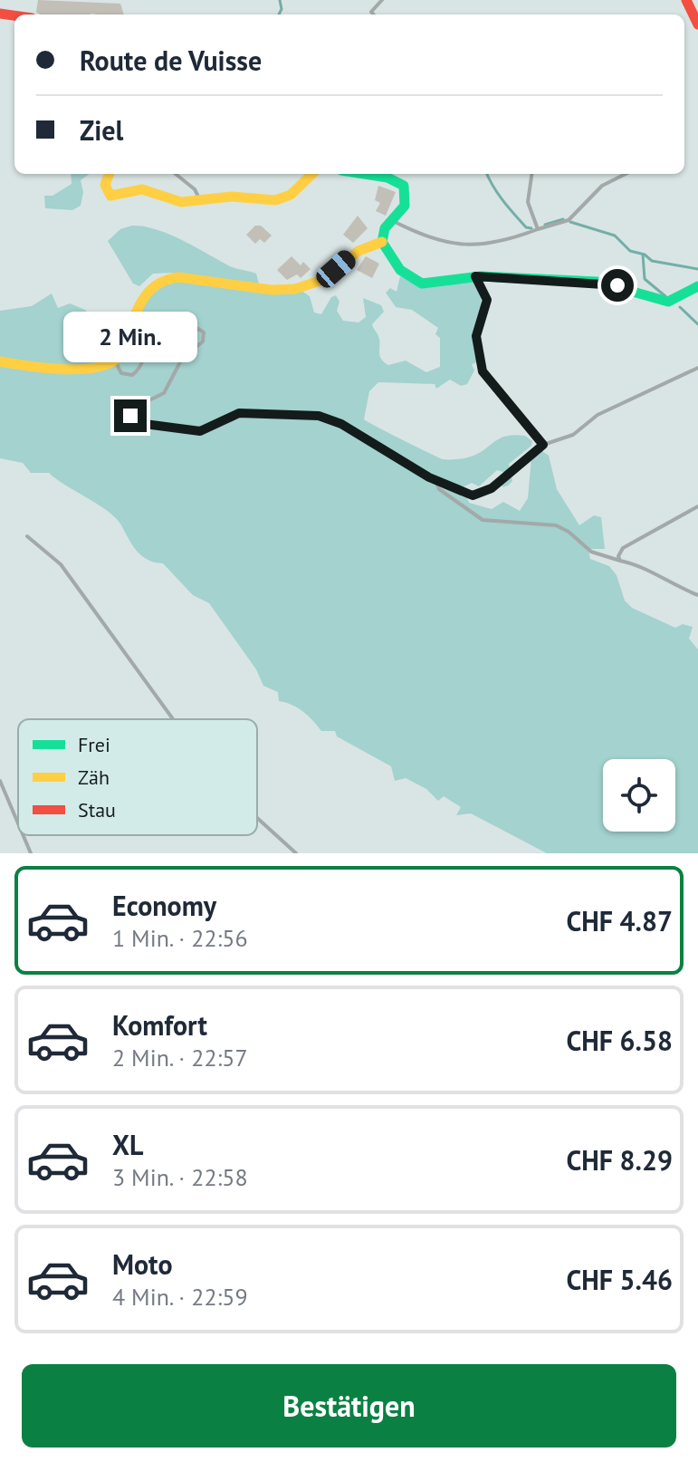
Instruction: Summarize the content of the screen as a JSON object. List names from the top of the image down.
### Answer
{
  "legend": ["Frei", "Zäh", "Stau"],
  "page": {
    "banner": ["Route de Vuisse", "Ziel"],
    "bubble": "2 Min.",
    "list": [
      {
        "name": "Economy",
        "note": "1 Min. · 22:56",
        "value": "CHF 4.87"
      },
      {
        "name": "Komfort",
        "note": "2 Min. · 22:57",
        "value": "CHF 6.58"
      },
      {
        "name": "XL",
        "note": "3 Min. · 22:58",
        "value": "CHF 8.29"
      },
      {
        "name": "Moto",
        "note": "4 Min. · 22:59",
        "value": "CHF 5.46"
      }
    ],
    "buttons": "Bestätigen"
  }
}
